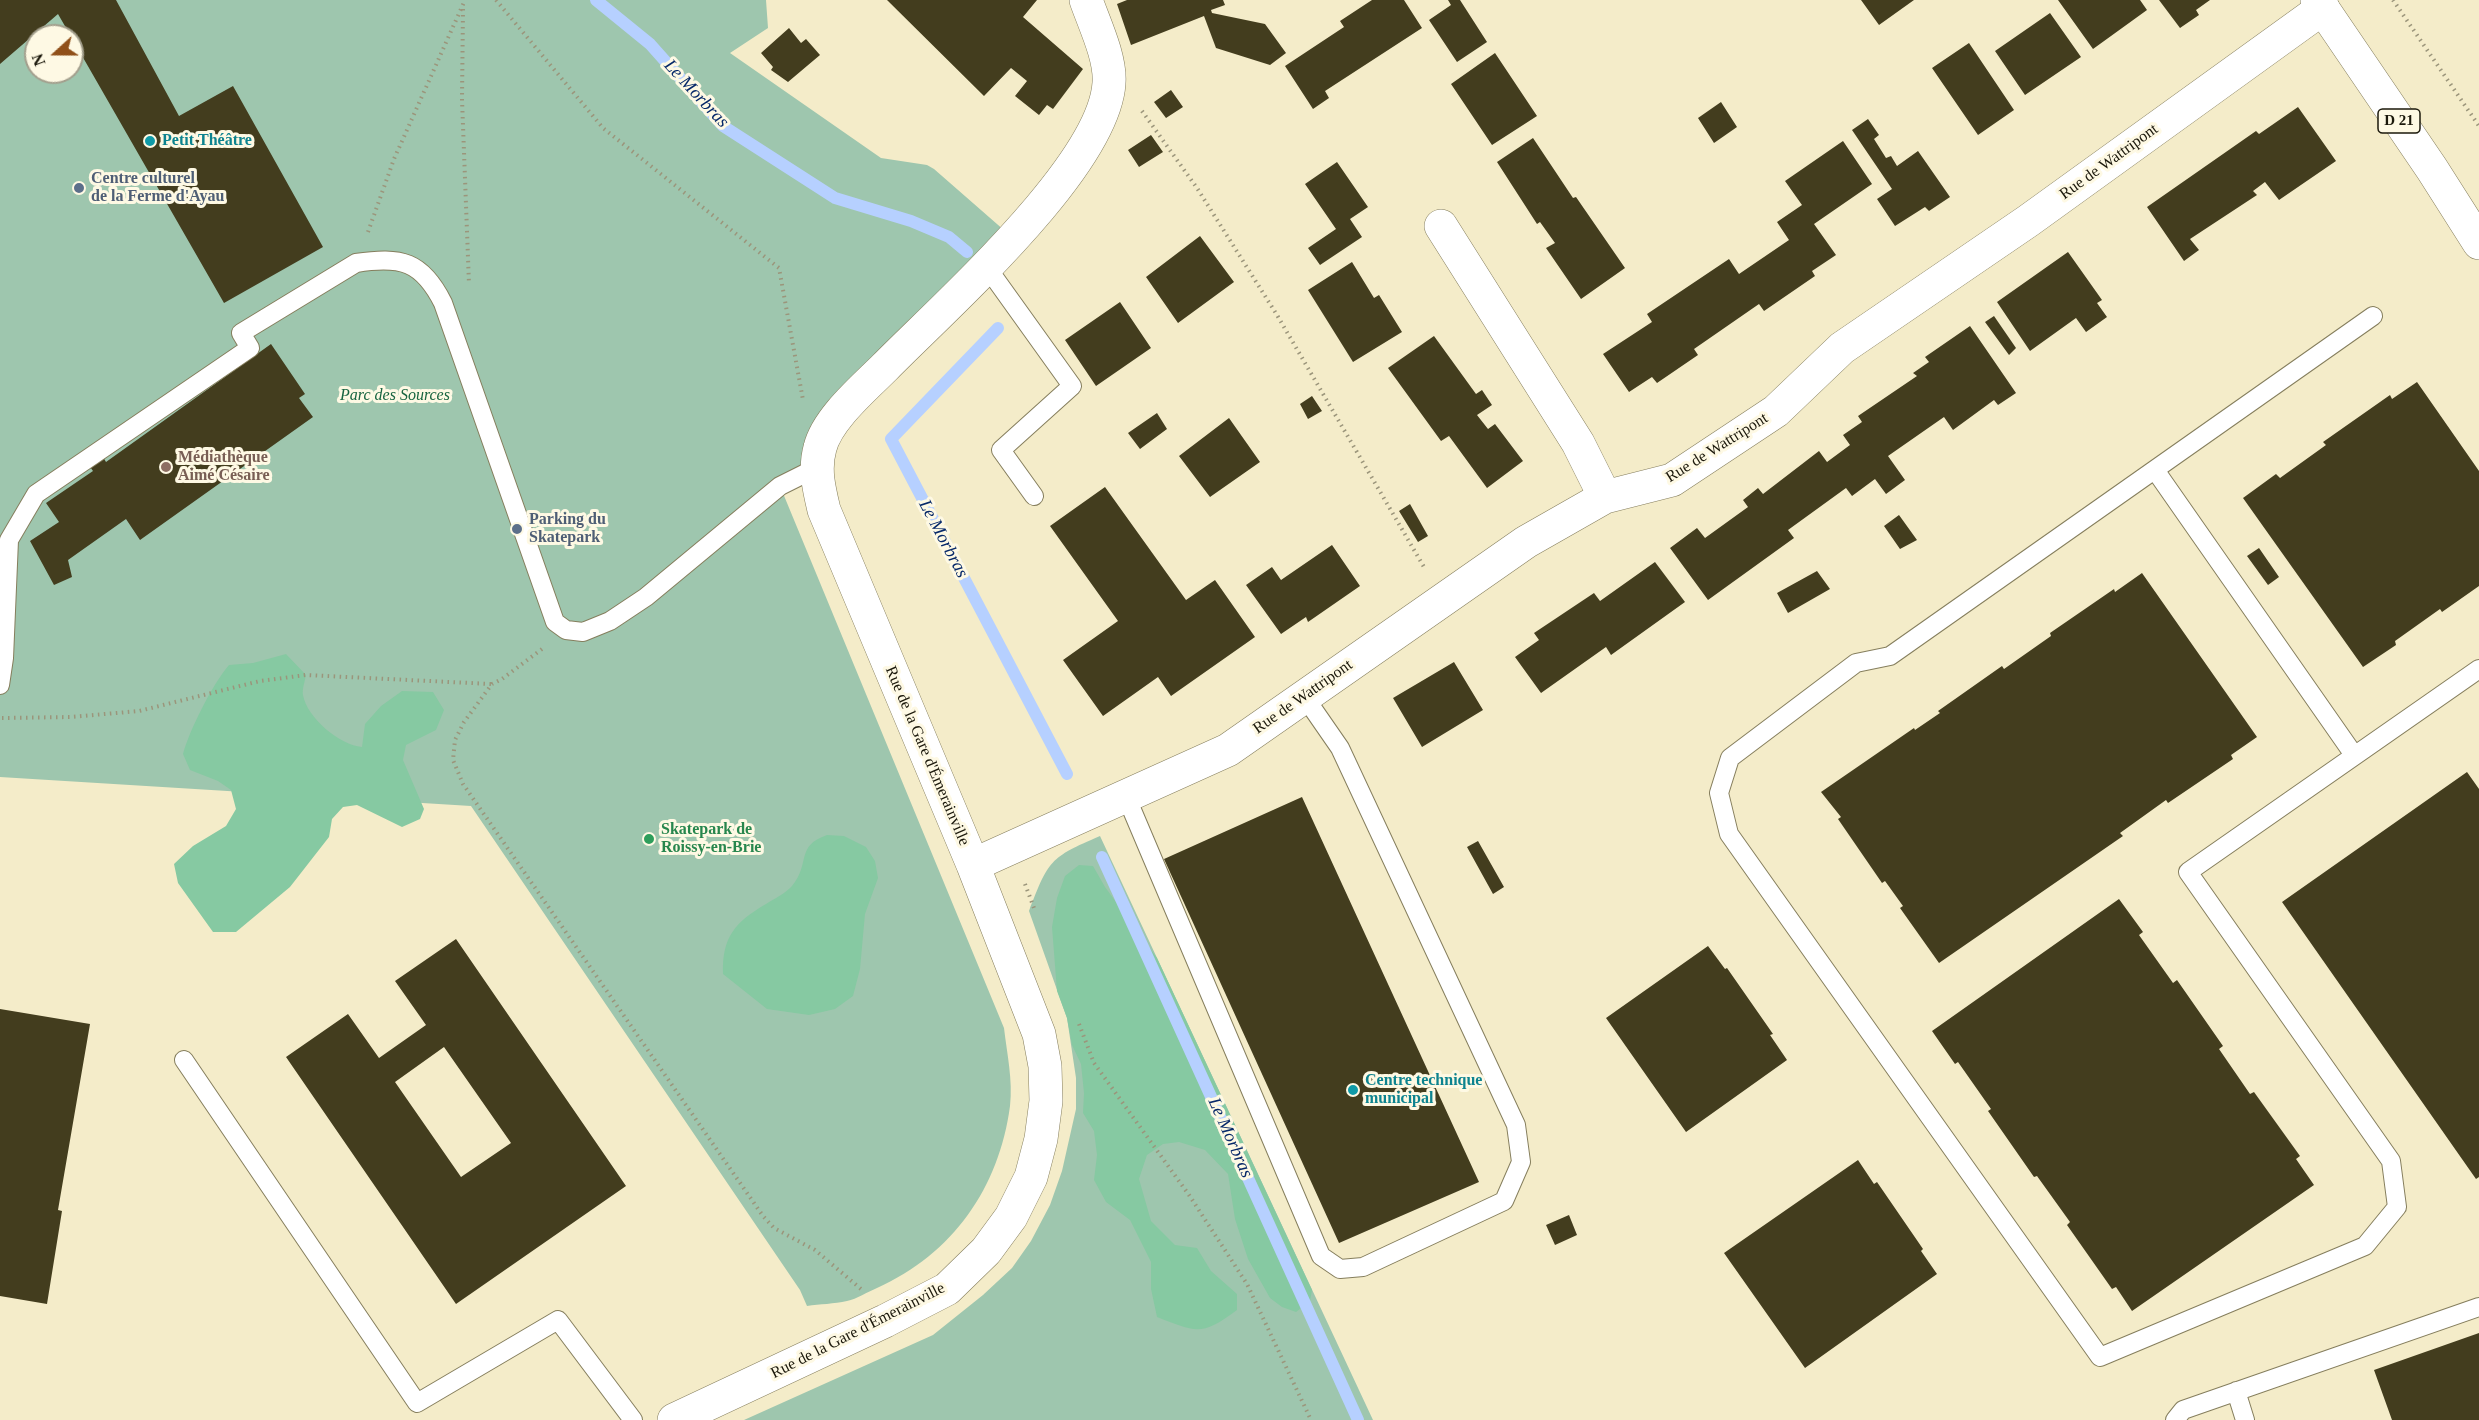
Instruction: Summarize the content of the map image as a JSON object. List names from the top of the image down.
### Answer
{
  "streets": {
    "street": ["D 21", "Rue de Wattripont", "Rue de la Gare d'Émerainville"]
  },
  "crossings": [
    ["D 21", "Rue de Wattripont"],
    ["Rue de Wattripont", "Rue de la Gare d'Émerainville"]
  ],
  "water": ["Le Morbras"],
  "parks": ["Parc des Sources"],
  "places": [
    "Petit Théâtre",
    "Centre culturel de la Ferme d'Ayau",
    "Médiathèque Aimé Césaire",
    "Parking du Skatepark",
    "Skatepark de Roissy-en-Brie",
    "Centre technique municipal"
  ],
  "north": "left"
}
